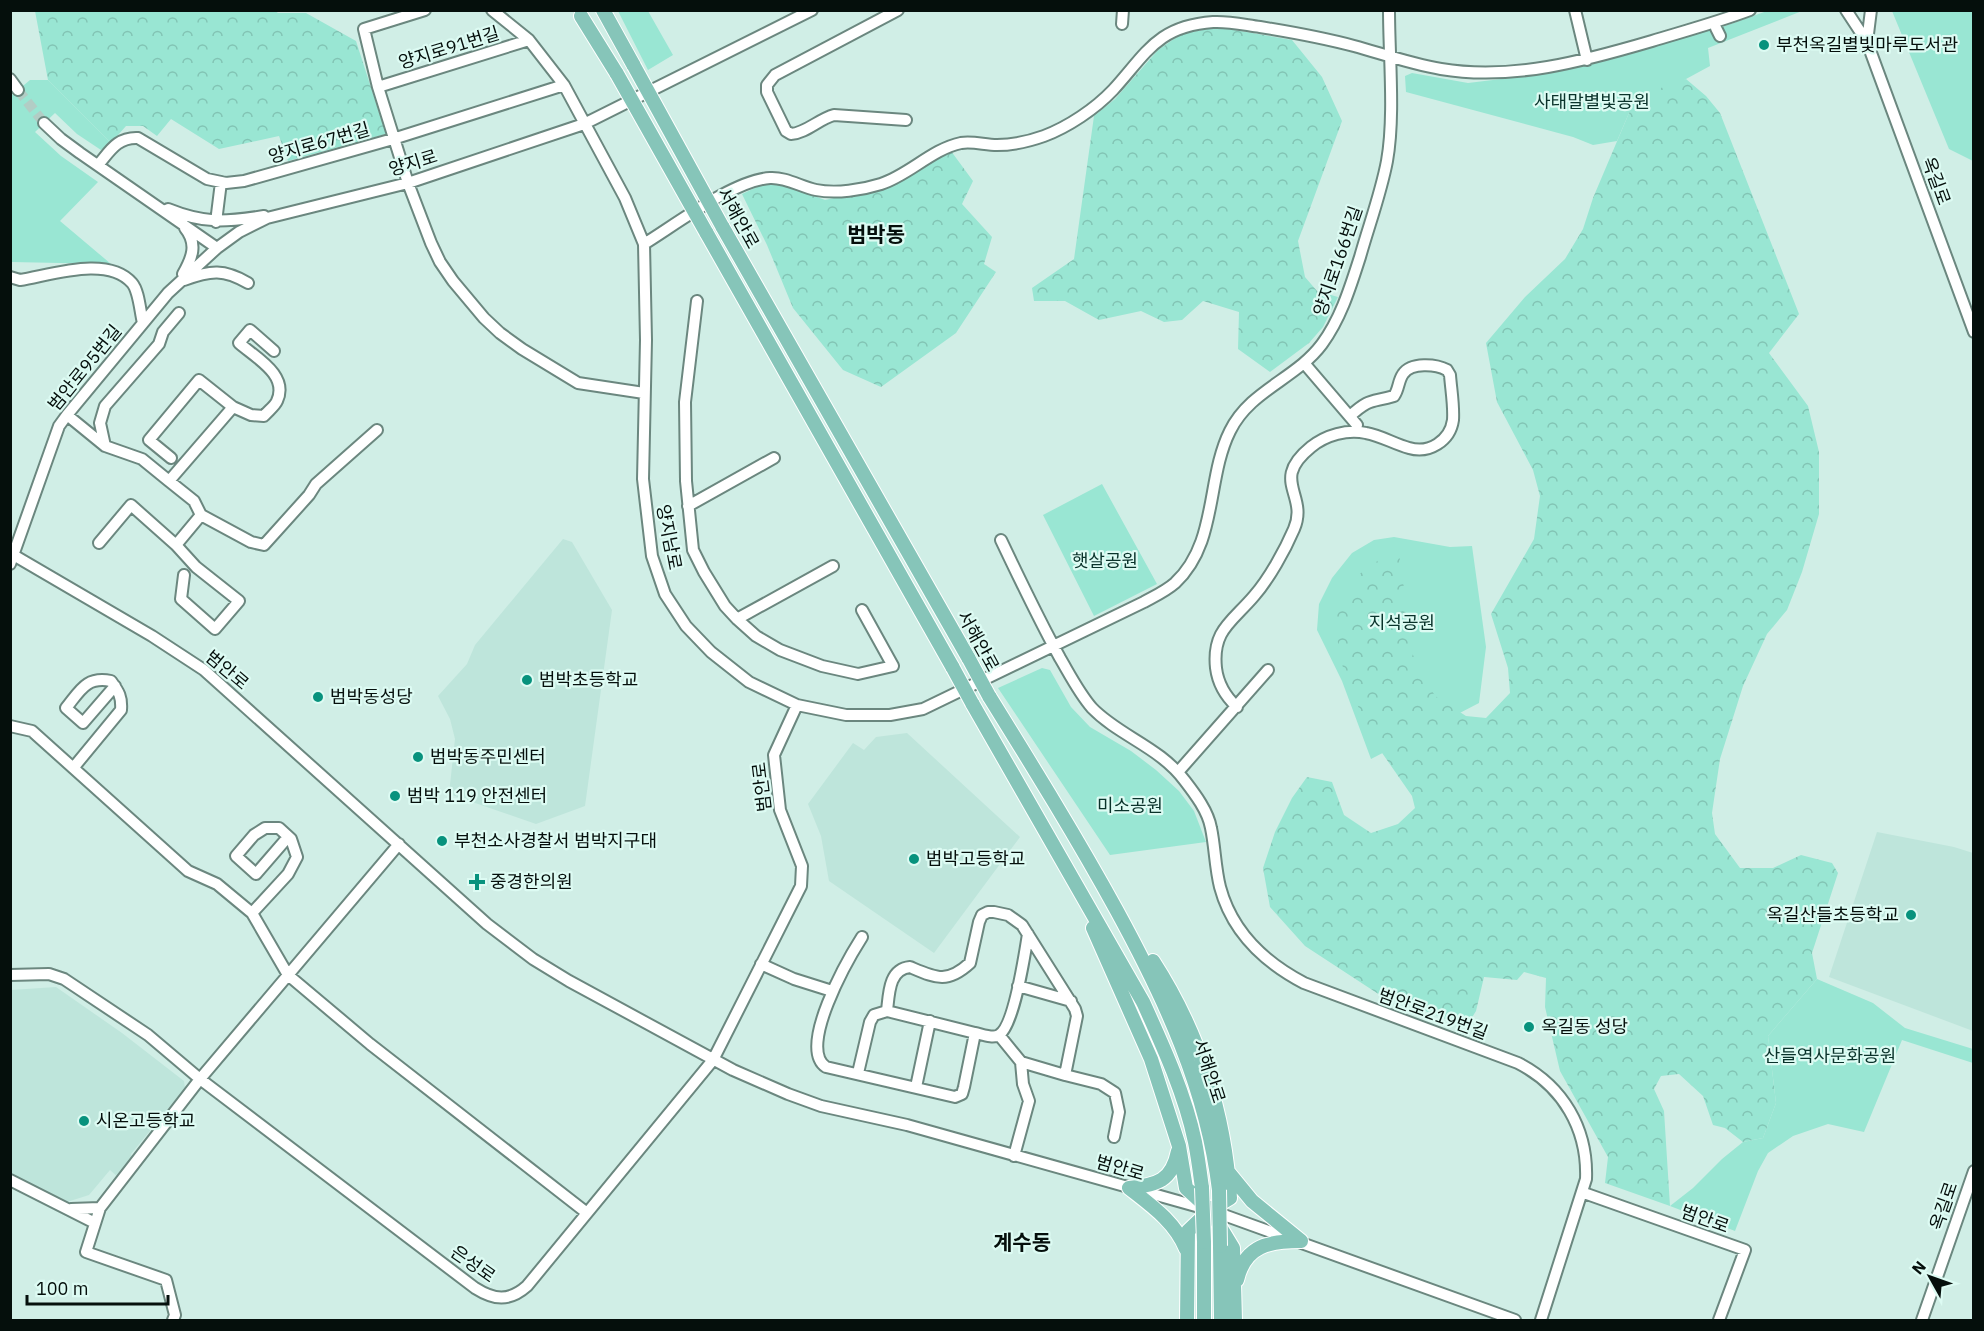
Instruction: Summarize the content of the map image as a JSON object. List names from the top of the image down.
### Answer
{
  "streets": {
    "main road": ["서해안로"],
    "street": [
      "양지로91번길",
      "양지로67번길",
      "양지로",
      "옥길로",
      "양지로166번길",
      "범안로95번길",
      "양지남로",
      "범안로",
      "범안로219번길",
      "은성로"
    ]
  },
  "crossings": [
    ["양지로91번길", "양지로67번길"],
    ["양지로91번길", "양지로"],
    ["양지로91번길", "양지남로"],
    ["양지로67번길", "양지남로"],
    ["양지로", "범안로95번길"],
    ["양지로", "양지남로"],
    ["양지로166번길", "양지남로"],
    ["양지로166번길", "범안로219번길"],
    ["범안로95번길", "범안로"],
    ["양지남로", "범안로"],
    ["양지남로", "범안로219번길"],
    ["범안로", "범안로219번길"],
    ["범안로", "은성로"]
  ],
  "districts": ["범박동", "계수동"],
  "parks": [
    "사태말별빛공원",
    "햇살공원",
    "지석공원",
    "미소공원",
    "산들역사문화공원"
  ],
  "places": {
    "other": [
      "부천옥길별빛마루도서관",
      "범박초등학교",
      "범박동성당",
      "범박동주민센터",
      "범박 119 안전센터",
      "부천소사경찰서 범박지구대",
      "범박고등학교",
      "옥길산들초등학교",
      "옥길동 성당",
      "시온고등학교"
    ],
    "health": ["중경한의원"]
  },
  "scale_bar": "100 m",
  "north": "top left"
}
